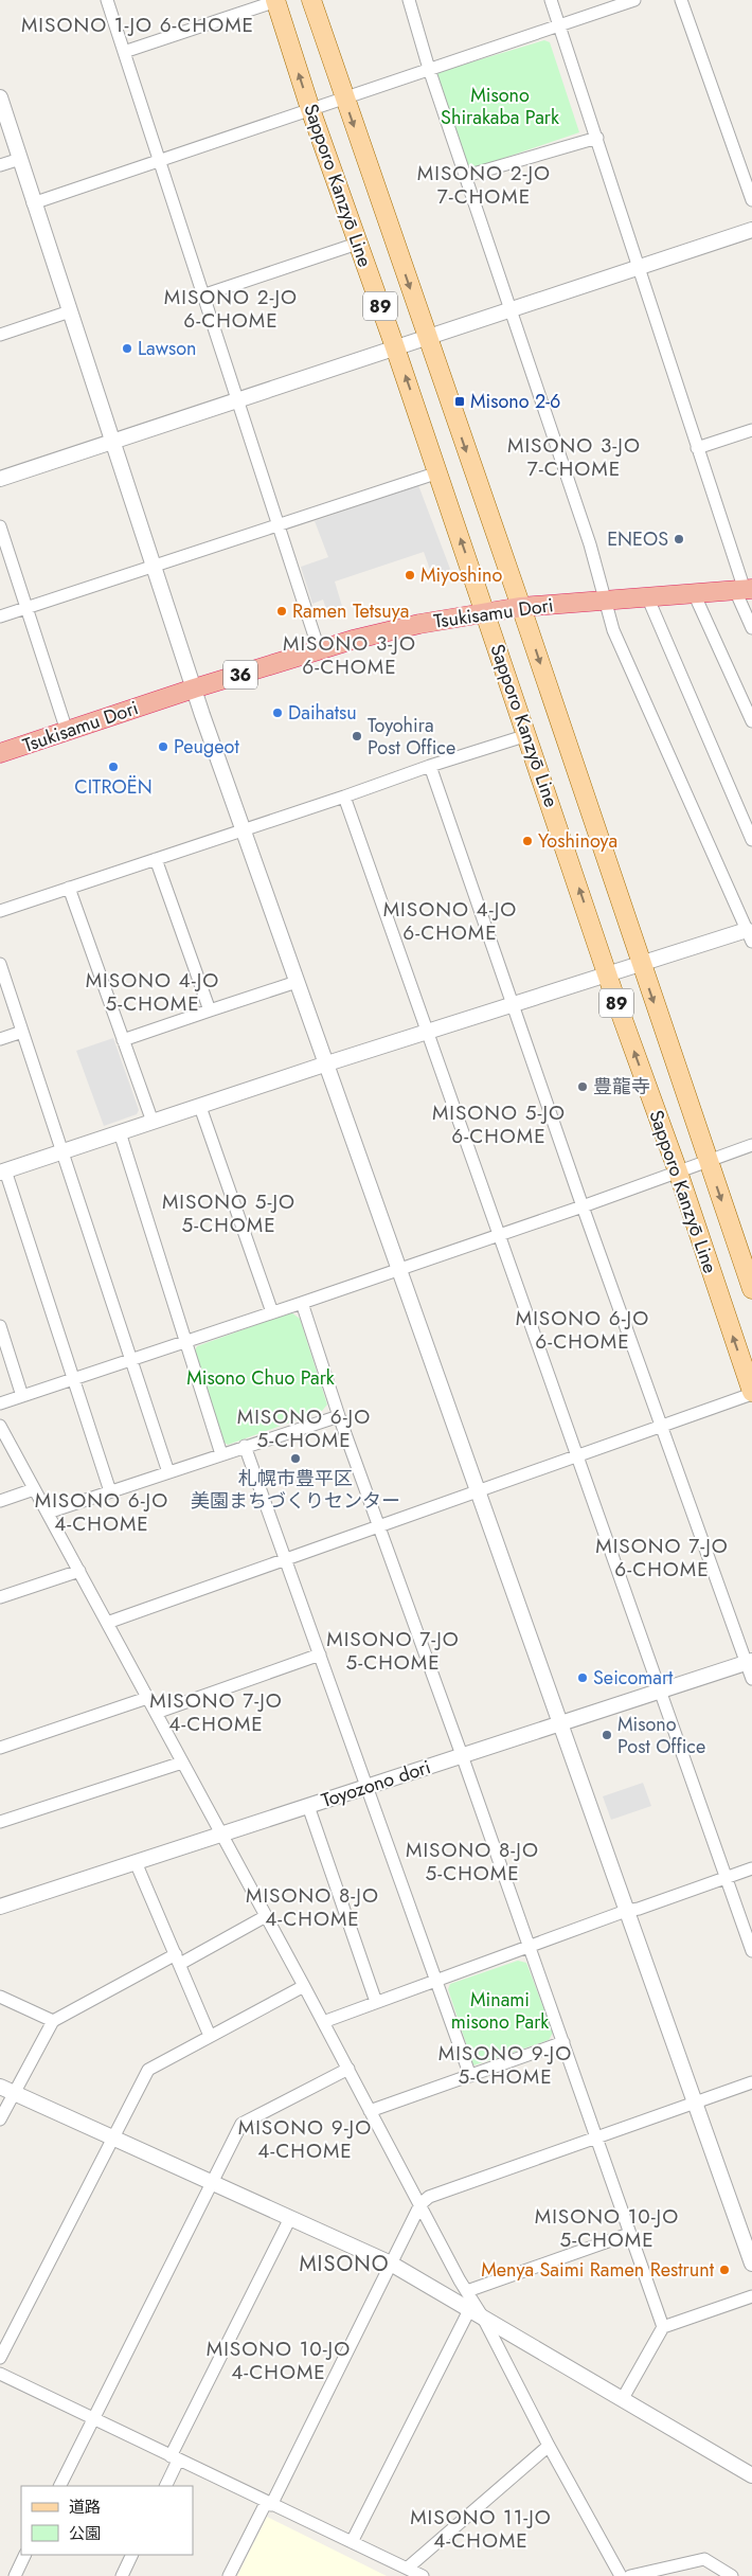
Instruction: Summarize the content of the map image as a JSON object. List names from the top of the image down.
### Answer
{
  "streets": {
    "highway": ["Tsukisamu Dori", "36"],
    "main road": ["Sapporo Kanzyō Line", "89"],
    "street": ["Toyozono dori"]
  },
  "crossings": [
    ["Sapporo Kanzyō Line", "Tsukisamu Dori"]
  ],
  "districts": [
    "MISONO 1-JO 6-CHOME",
    "MISONO 2-JO 7-CHOME",
    "MISONO 2-JO 6-CHOME",
    "MISONO 3-JO 7-CHOME",
    "MISONO 3-JO 6-CHOME",
    "MISONO 4-JO 6-CHOME",
    "MISONO 4-JO 5-CHOME",
    "MISONO 5-JO 6-CHOME",
    "MISONO 5-JO 5-CHOME",
    "MISONO 6-JO 6-CHOME",
    "MISONO 6-JO 5-CHOME",
    "MISONO 6-JO 4-CHOME",
    "MISONO 7-JO 6-CHOME",
    "MISONO 7-JO 5-CHOME",
    "MISONO 7-JO 4-CHOME",
    "MISONO 8-JO 5-CHOME",
    "MISONO 8-JO 4-CHOME",
    "MISONO 9-JO 5-CHOME",
    "MISONO 9-JO 4-CHOME",
    "MISONO 10-JO 5-CHOME",
    "MISONO",
    "MISONO 10-JO 4-CHOME",
    "MISONO 11-JO 4-CHOME"
  ],
  "parks": ["Misono Shirakaba Park", "Misono Chuo Park", "Minami misono Park"],
  "places": {
    "other": [
      "Lawson",
      "ENEOS",
      "Miyoshino",
      "Ramen Tetsuya",
      "Daihatsu",
      "Toyohira Post Office",
      "Peugeot",
      "CITROËN",
      "Yoshinoya",
      "豊龍寺",
      "札幌市豊平区 美園まちづくりセンター",
      "Seicomart",
      "Misono Post Office",
      "Menya Saimi Ramen Restrunt"
    ],
    "transit": ["Misono 2-6"]
  },
  "legend": ["道路", "公園"]
}
